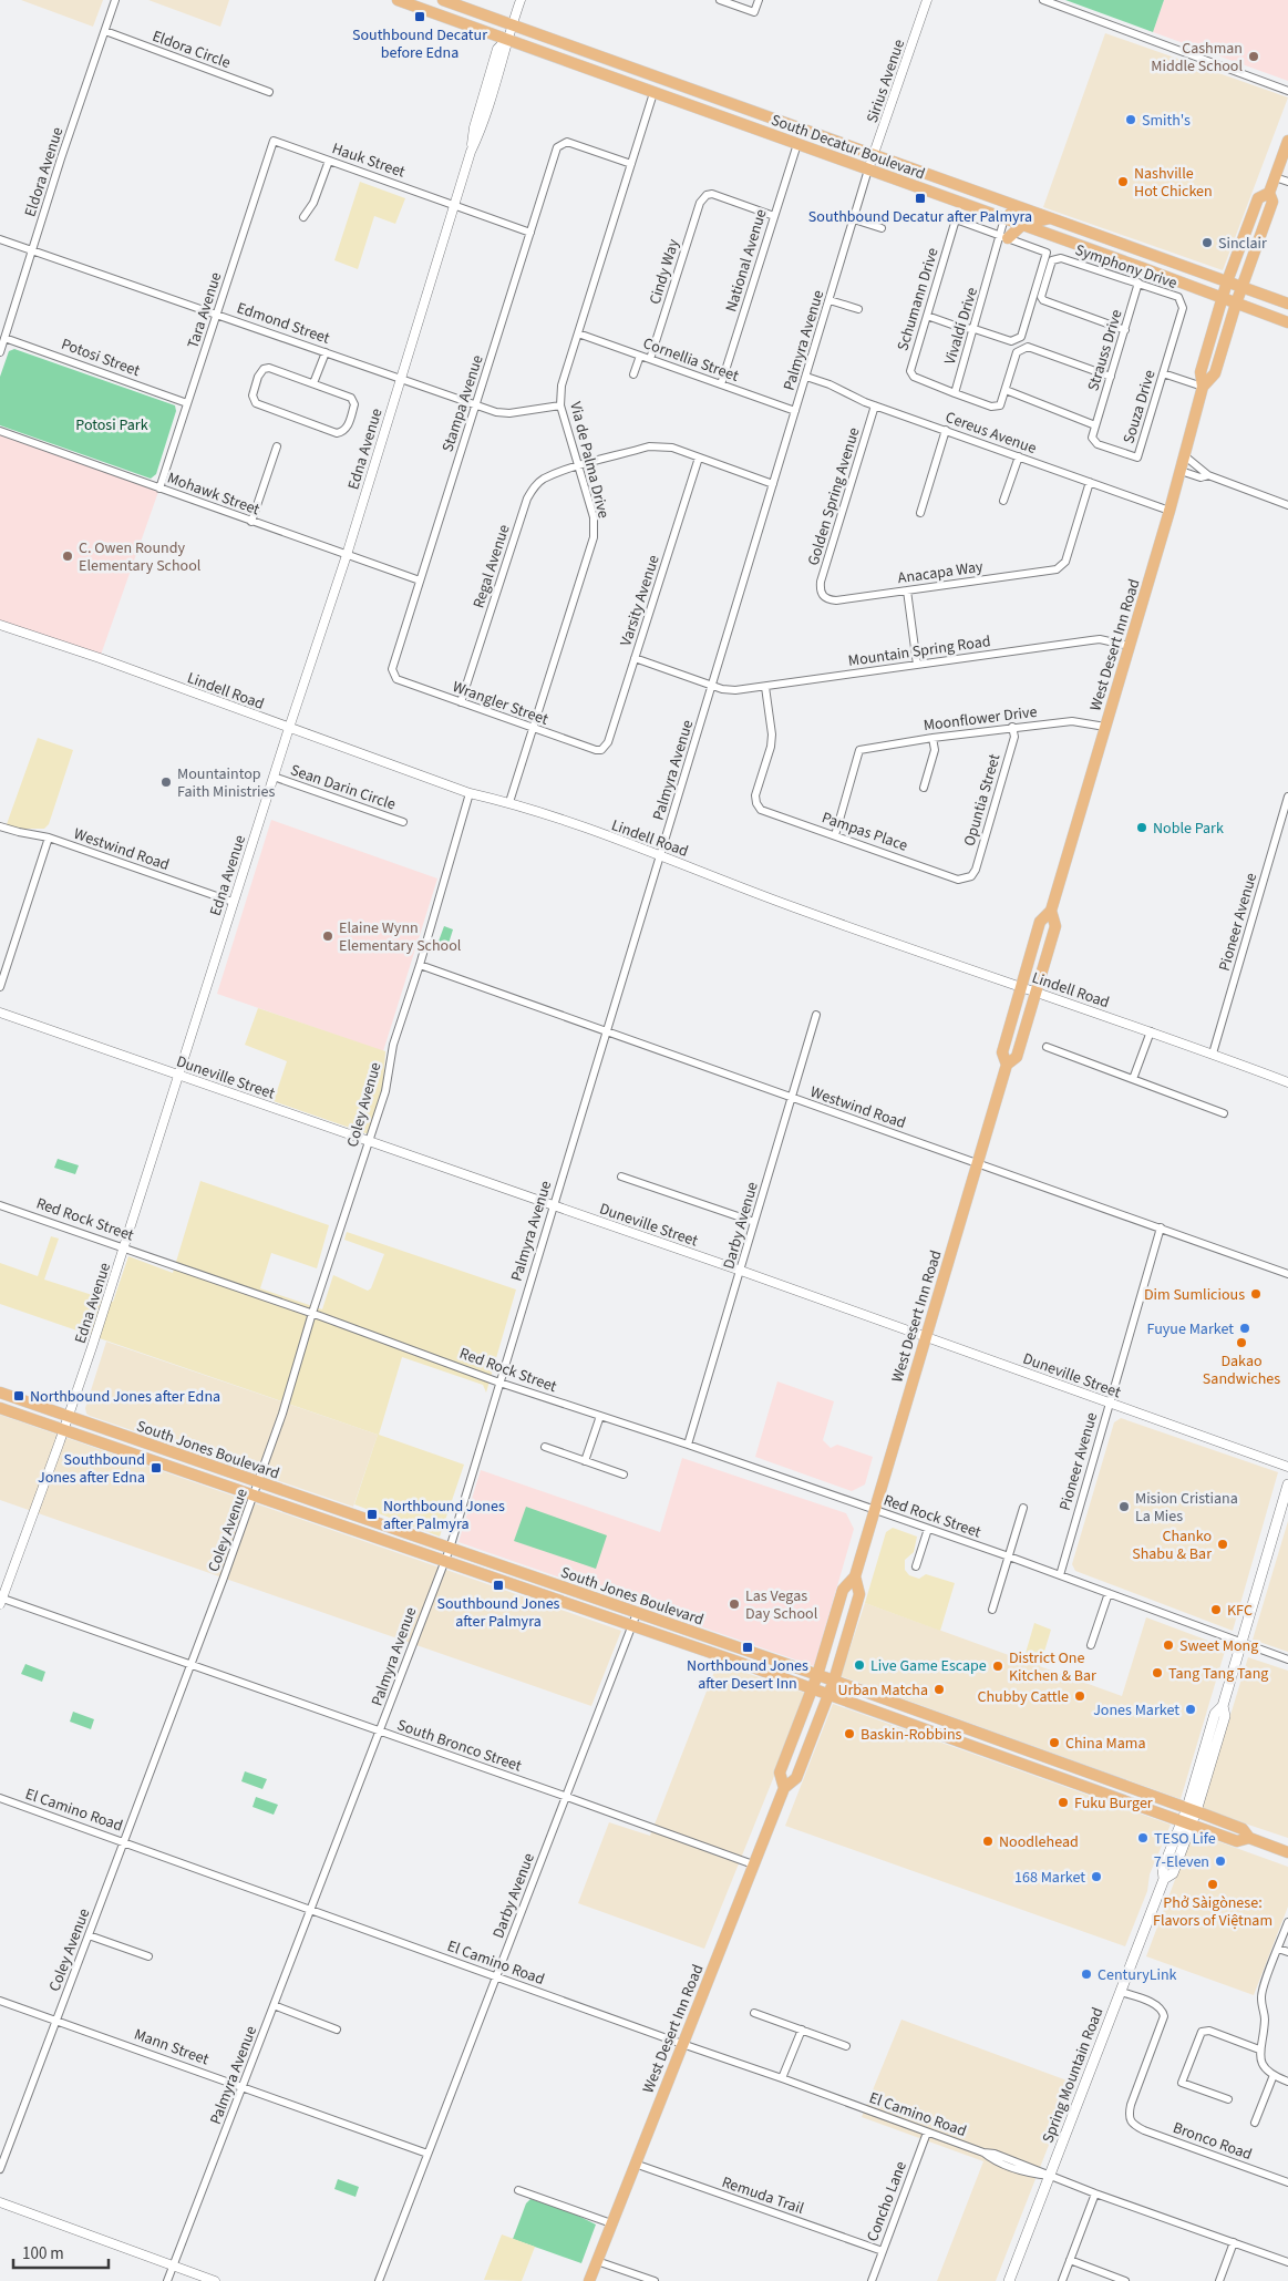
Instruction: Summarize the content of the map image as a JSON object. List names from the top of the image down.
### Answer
{
  "streets": {
    "main road": [
      "South Decatur Boulevard",
      "West Desert Inn Road",
      "South Jones Boulevard",
      "Spring Mountain Road"
    ],
    "street": [
      "Eldora Circle",
      "Sirius Avenue",
      "Hauk Street",
      "Eldora Avenue",
      "National Avenue",
      "Symphony Drive",
      "Cindy Way",
      "Schumann Drive",
      "Tara Avenue",
      "Edmond Street",
      "Vivaldi Drive",
      "Palmyra Avenue",
      "Strauss Drive",
      "Potosi Street",
      "Cornellia Street",
      "Stampa Avenue",
      "Souza Drive",
      "Cereus Avenue",
      "Edna Avenue",
      "Via de Palma Drive",
      "Mohawk Street",
      "Golden Spring Avenue",
      "Regal Avenue",
      "Anacapa Way",
      "Varsity Avenue",
      "Mountain Spring Road",
      "Lindell Road",
      "Wrangler Street",
      "Moonflower Drive",
      "Sean Darin Circle",
      "Opuntia Street",
      "Pampas Place",
      "Westwind Road",
      "Pioneer Avenue",
      "Duneville Street",
      "Coley Avenue",
      "Red Rock Street",
      "Darby Avenue",
      "South Bronco Street",
      "El Camino Road",
      "Mann Street",
      "Bronco Road",
      "Remuda Trail",
      "Concho Lane"
    ]
  },
  "crossings": [
    ["Eldora Circle", "Eldora Avenue"],
    ["Sirius Avenue", "South Decatur Boulevard"],
    ["Sirius Avenue", "Palmyra Avenue"],
    ["South Decatur Boulevard", "National Avenue"],
    ["South Decatur Boulevard", "Vivaldi Drive"],
    ["South Decatur Boulevard", "Palmyra Avenue"],
    ["South Decatur Boulevard", "Edna Avenue"],
    ["South Decatur Boulevard", "Via de Palma Drive"],
    ["South Decatur Boulevard", "West Desert Inn Road"],
    ["Hauk Street", "Tara Avenue"],
    ["Hauk Street", "Stampa Avenue"],
    ["Hauk Street", "Edna Avenue"],
    ["Eldora Avenue", "Edmond Street"],
    ["Eldora Avenue", "Potosi Street"],
    ["National Avenue", "Cindy Way"],
    ["National Avenue", "Cornellia Street"],
    ["Symphony Drive", "Strauss Drive"],
    ["Symphony Drive", "Souza Drive"],
    ["Cindy Way", "Cornellia Street"],
    ["Schumann Drive", "Vivaldi Drive"],
    ["Tara Avenue", "Edmond Street"],
    ["Tara Avenue", "Potosi Street"],
    ["Tara Avenue", "Mohawk Street"],
    ["Edmond Street", "Stampa Avenue"],
    ["Edmond Street", "Edna Avenue"],
    ["Edmond Street", "Via de Palma Drive"],
    ["Palmyra Avenue", "Cornellia Street"],
    ["Palmyra Avenue", "Cereus Avenue"],
    ["Palmyra Avenue", "Mountain Spring Road"],
    ["Palmyra Avenue", "Lindell Road"],
    ["Palmyra Avenue", "Westwind Road"],
    ["Palmyra Avenue", "Duneville Street"],
    ["Palmyra Avenue", "Red Rock Street"],
    ["Palmyra Avenue", "South Jones Boulevard"],
    ["Palmyra Avenue", "South Bronco Street"],
    ["Palmyra Avenue", "El Camino Road"],
    ["Palmyra Avenue", "Mann Street"],
    ["Strauss Drive", "Souza Drive"],
    ["Cornellia Street", "Via de Palma Drive"],
    ["Stampa Avenue", "Via de Palma Drive"],
    ["Stampa Avenue", "Mohawk Street"],
    ["Stampa Avenue", "Wrangler Street"],
    ["Cereus Avenue", "Golden Spring Avenue"],
    ["Cereus Avenue", "Anacapa Way"],
    ["Cereus Avenue", "West Desert Inn Road"],
    ["Edna Avenue", "Mohawk Street"],
    ["Edna Avenue", "Lindell Road"],
    ["Edna Avenue", "Sean Darin Circle"],
    ["Edna Avenue", "Westwind Road"],
    ["Edna Avenue", "Duneville Street"],
    ["Edna Avenue", "Red Rock Street"],
    ["Edna Avenue", "South Jones Boulevard"],
    ["Edna Avenue", "South Bronco Street"],
    ["Via de Palma Drive", "Regal Avenue"],
    ["Via de Palma Drive", "Lindell Road"],
    ["Via de Palma Drive", "Wrangler Street"],
    ["Golden Spring Avenue", "Anacapa Way"],
    ["Regal Avenue", "Wrangler Street"],
    ["Varsity Avenue", "Wrangler Street"],
    ["West Desert Inn Road", "Mountain Spring Road"],
    ["West Desert Inn Road", "Lindell Road"],
    ["West Desert Inn Road", "Moonflower Drive"],
    ["West Desert Inn Road", "Westwind Road"],
    ["West Desert Inn Road", "Duneville Street"],
    ["West Desert Inn Road", "Red Rock Street"],
    ["West Desert Inn Road", "South Jones Boulevard"],
    ["West Desert Inn Road", "South Bronco Street"],
    ["West Desert Inn Road", "El Camino Road"],
    ["West Desert Inn Road", "Remuda Trail"],
    ["Mountain Spring Road", "Pampas Place"],
    ["Lindell Road", "Pioneer Avenue"],
    ["Lindell Road", "Coley Avenue"],
    ["Moonflower Drive", "Opuntia Street"],
    ["Moonflower Drive", "Pampas Place"],
    ["Opuntia Street", "Pampas Place"],
    ["Westwind Road", "Pioneer Avenue"],
    ["Westwind Road", "Coley Avenue"],
    ["Westwind Road", "Darby Avenue"],
    ["Pioneer Avenue", "Duneville Street"],
    ["Pioneer Avenue", "Red Rock Street"],
    ["Duneville Street", "Coley Avenue"],
    ["Duneville Street", "Darby Avenue"],
    ["Coley Avenue", "Red Rock Street"],
    ["Coley Avenue", "South Jones Boulevard"],
    ["Coley Avenue", "South Bronco Street"],
    ["Coley Avenue", "El Camino Road"],
    ["Coley Avenue", "Mann Street"],
    ["Red Rock Street", "Darby Avenue"],
    ["Red Rock Street", "Spring Mountain Road"],
    ["Darby Avenue", "South Jones Boulevard"],
    ["Darby Avenue", "South Bronco Street"],
    ["Darby Avenue", "El Camino Road"],
    ["Darby Avenue", "Mann Street"],
    ["South Jones Boulevard", "Spring Mountain Road"],
    ["El Camino Road", "Spring Mountain Road"],
    ["El Camino Road", "Concho Lane"],
    ["Spring Mountain Road", "Bronco Road"],
    ["Remuda Trail", "Concho Lane"]
  ],
  "parks": ["Potosi Park"],
  "places": {
    "transit": [
      "Southbound Decatur before Edna",
      "Southbound Decatur after Palmyra",
      "Northbound Jones after Edna",
      "Southbound Jones after Edna",
      "Northbound Jones after Palmyra",
      "Southbound Jones after Palmyra",
      "Northbound Jones after Desert Inn"
    ],
    "other": [
      "Cashman Middle School",
      "Smith's",
      "Nashville Hot Chicken",
      "Sinclair",
      "C. Owen Roundy Elementary School",
      "Mountaintop Faith Ministries",
      "Noble Park",
      "Elaine Wynn Elementary School",
      "Dim Sumlicious",
      "Fuyue Market",
      "Dakao Sandwiches",
      "Mision Cristiana La Mies",
      "Chanko Shabu & Bar",
      "Las Vegas Day School",
      "KFC",
      "Sweet Mong",
      "Live Game Escape",
      "District One Kitchen & Bar",
      "Tang Tang Tang",
      "Urban Matcha",
      "Chubby Cattle",
      "Jones Market",
      "Baskin-Robbins",
      "China Mama",
      "Fuku Burger",
      "TESO Life",
      "Noodlehead",
      "7-Eleven",
      "168 Market",
      "Phở Sàigònese: Flavors of Việtnam",
      "CenturyLink"
    ]
  },
  "scale_bar": "100 m"
}
